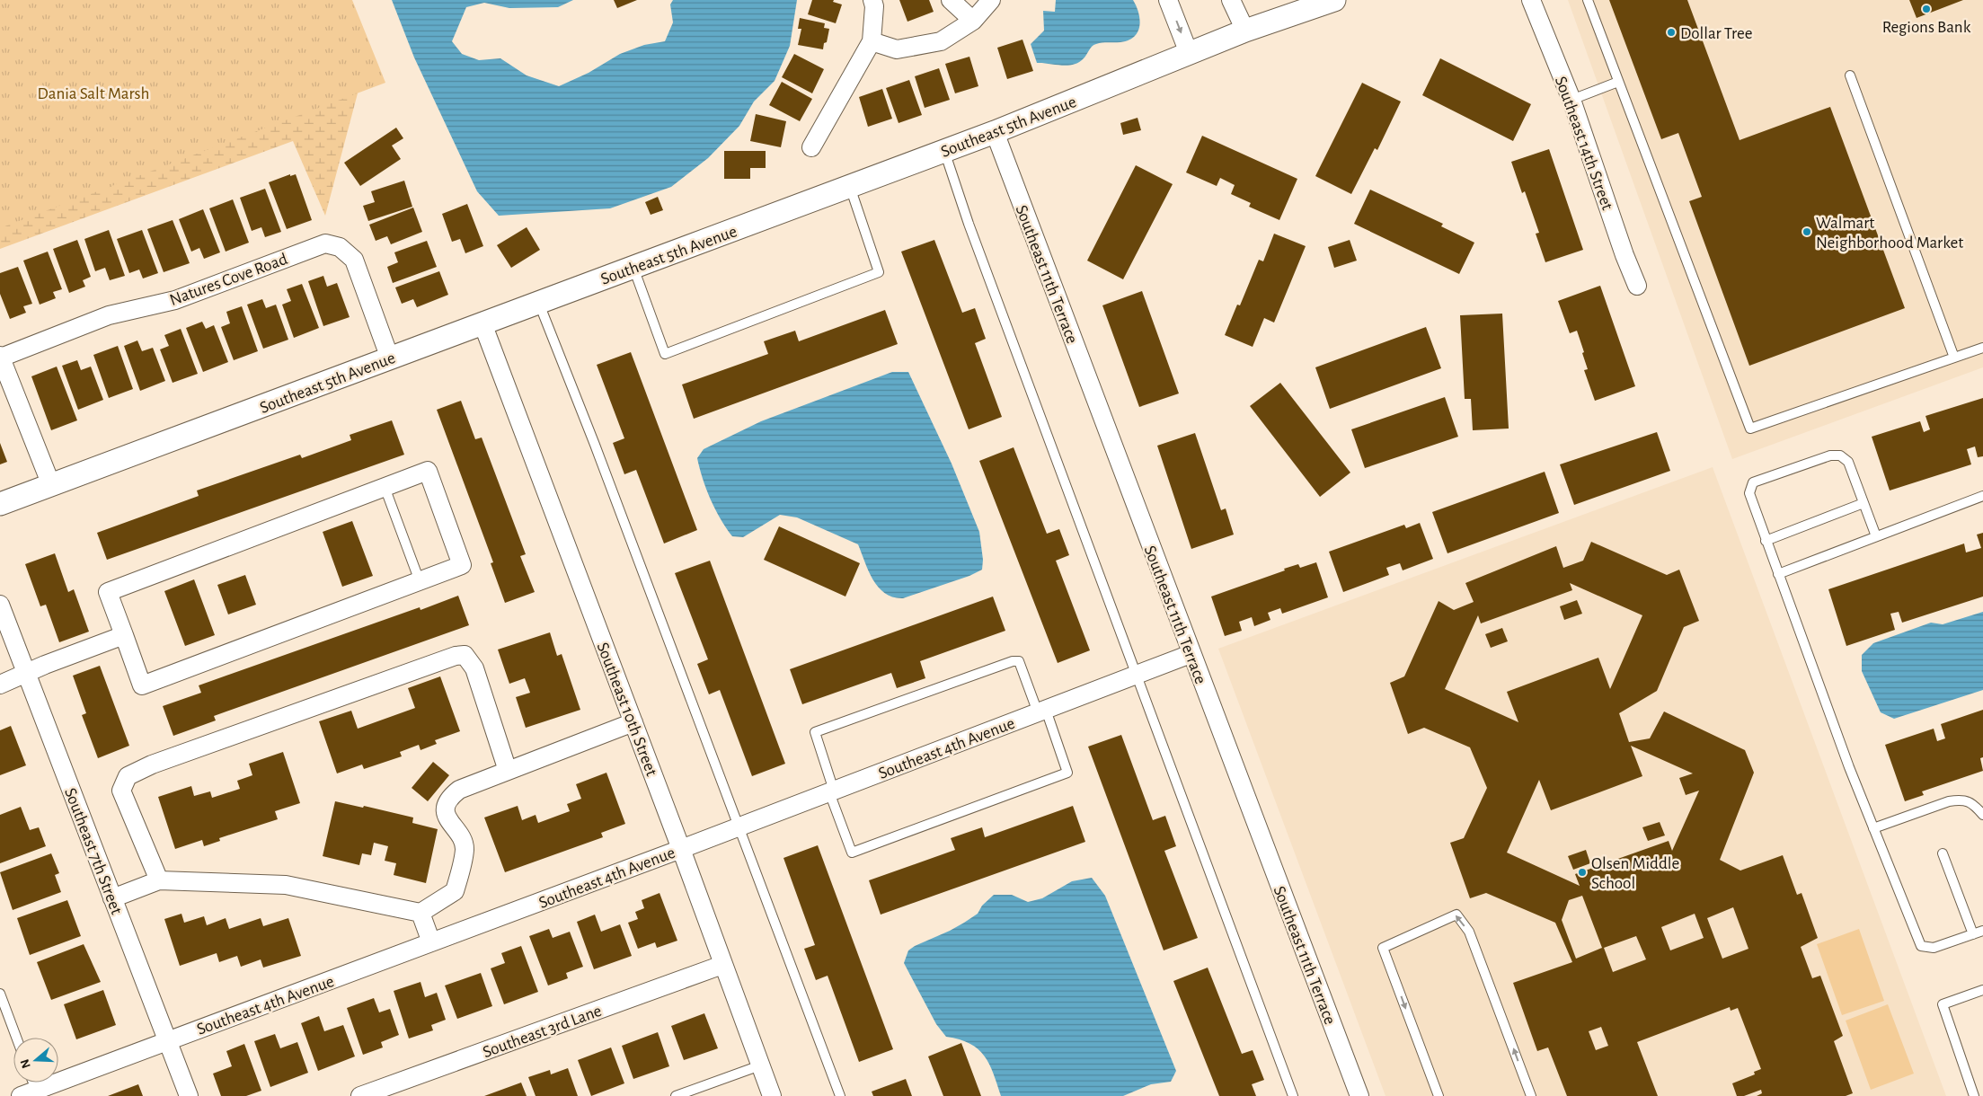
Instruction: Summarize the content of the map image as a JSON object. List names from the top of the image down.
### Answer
{
  "streets": {
    "street": [
      "Southeast 5th Avenue",
      "Southeast 14th Street",
      "Southeast 11th Terrace",
      "Natures Cove Road",
      "Southeast 10th Street",
      "Southeast 4th Avenue",
      "Southeast 7th Street",
      "Southeast 3rd Lane"
    ]
  },
  "crossings": [
    ["Southeast 5th Avenue", "Southeast 11th Terrace"],
    ["Southeast 5th Avenue", "Natures Cove Road"],
    ["Southeast 5th Avenue", "Southeast 10th Street"],
    ["Southeast 11th Terrace", "Southeast 4th Avenue"],
    ["Southeast 10th Street", "Southeast 4th Avenue"],
    ["Southeast 10th Street", "Southeast 3rd Lane"],
    ["Southeast 4th Avenue", "Southeast 7th Street"]
  ],
  "parks": ["Dania Salt Marsh"],
  "places": [
    "Regions Bank",
    "Dollar Tree",
    "Walmart Neighborhood Market",
    "Olsen Middle School"
  ],
  "north": "left"
}
